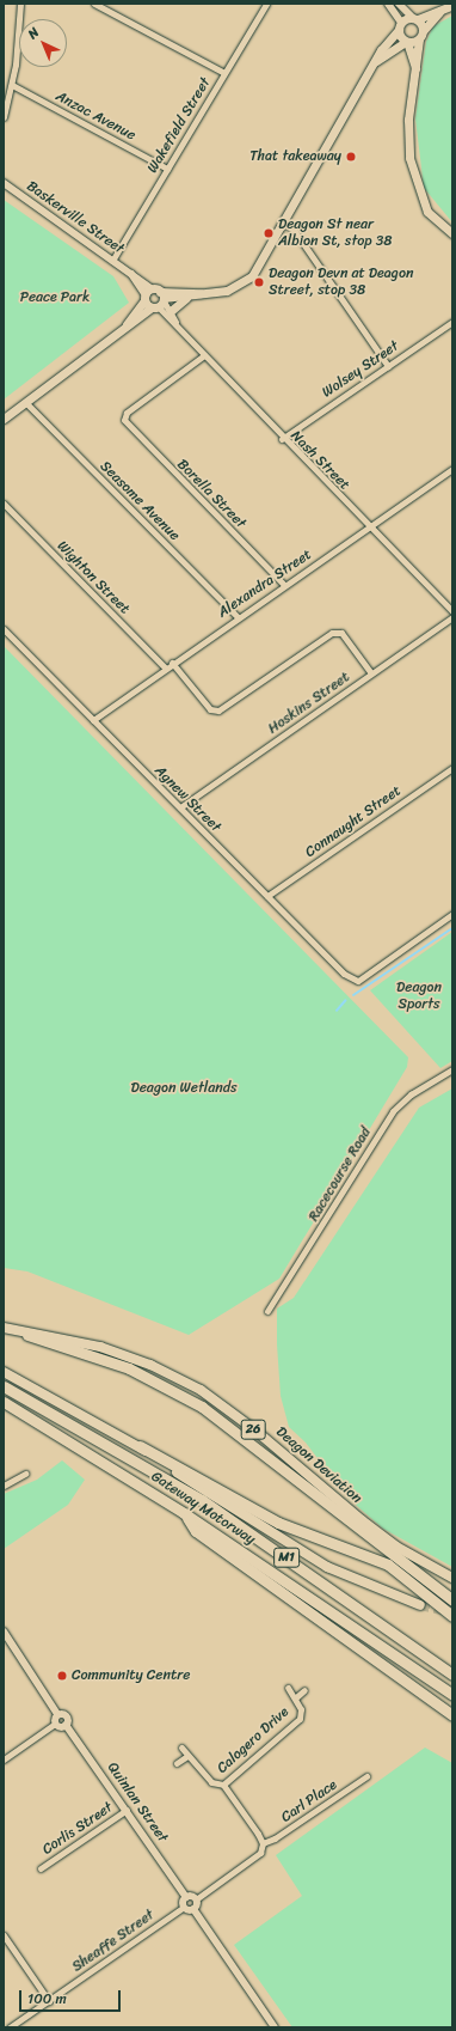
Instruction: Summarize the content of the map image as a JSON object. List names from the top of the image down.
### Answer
{
  "streets": {
    "highway": [
      "26",
      "Deagon Deviation",
      "Gateway Motorway",
      "M1"
    ],
    "street": [
      "Anzac Avenue",
      "Wakefield Street",
      "Baskerville Street",
      "Wolsey Street",
      "Nash Street",
      "Borella Street",
      "Seasome Avenue",
      "Wighton Street",
      "Alexandra Street",
      "Hoskins Street",
      "Agnew Street",
      "Connaught Street",
      "Racecourse Road",
      "Calogero Drive",
      "Carl Place",
      "Quinlan Street",
      "Corlis Street",
      "Sheaffe Street"
    ]
  },
  "crossings": [
    ["Anzac Avenue", "Wakefield Street"],
    ["Wakefield Street", "Baskerville Street"],
    ["Baskerville Street", "Nash Street"],
    ["Wolsey Street", "Nash Street"],
    ["Nash Street", "Borella Street"],
    ["Nash Street", "Alexandra Street"],
    ["Borella Street", "Alexandra Street"],
    ["Seasome Avenue", "Alexandra Street"],
    ["Wighton Street", "Alexandra Street"],
    ["Alexandra Street", "Agnew Street"],
    ["Hoskins Street", "Agnew Street"],
    ["Agnew Street", "Connaught Street"],
    ["Calogero Drive", "Carl Place"],
    ["Quinlan Street", "Corlis Street"]
  ],
  "parks": ["Peace Park", "Deagon Sports", "Deagon Wetlands"],
  "places": [
    "That takeaway",
    "Deagon St near Albion St, stop 38",
    "Deagon Devn at Deagon Street, stop 38",
    "Community Centre"
  ],
  "scale_bar": "100 m",
  "north": "top left"
}
